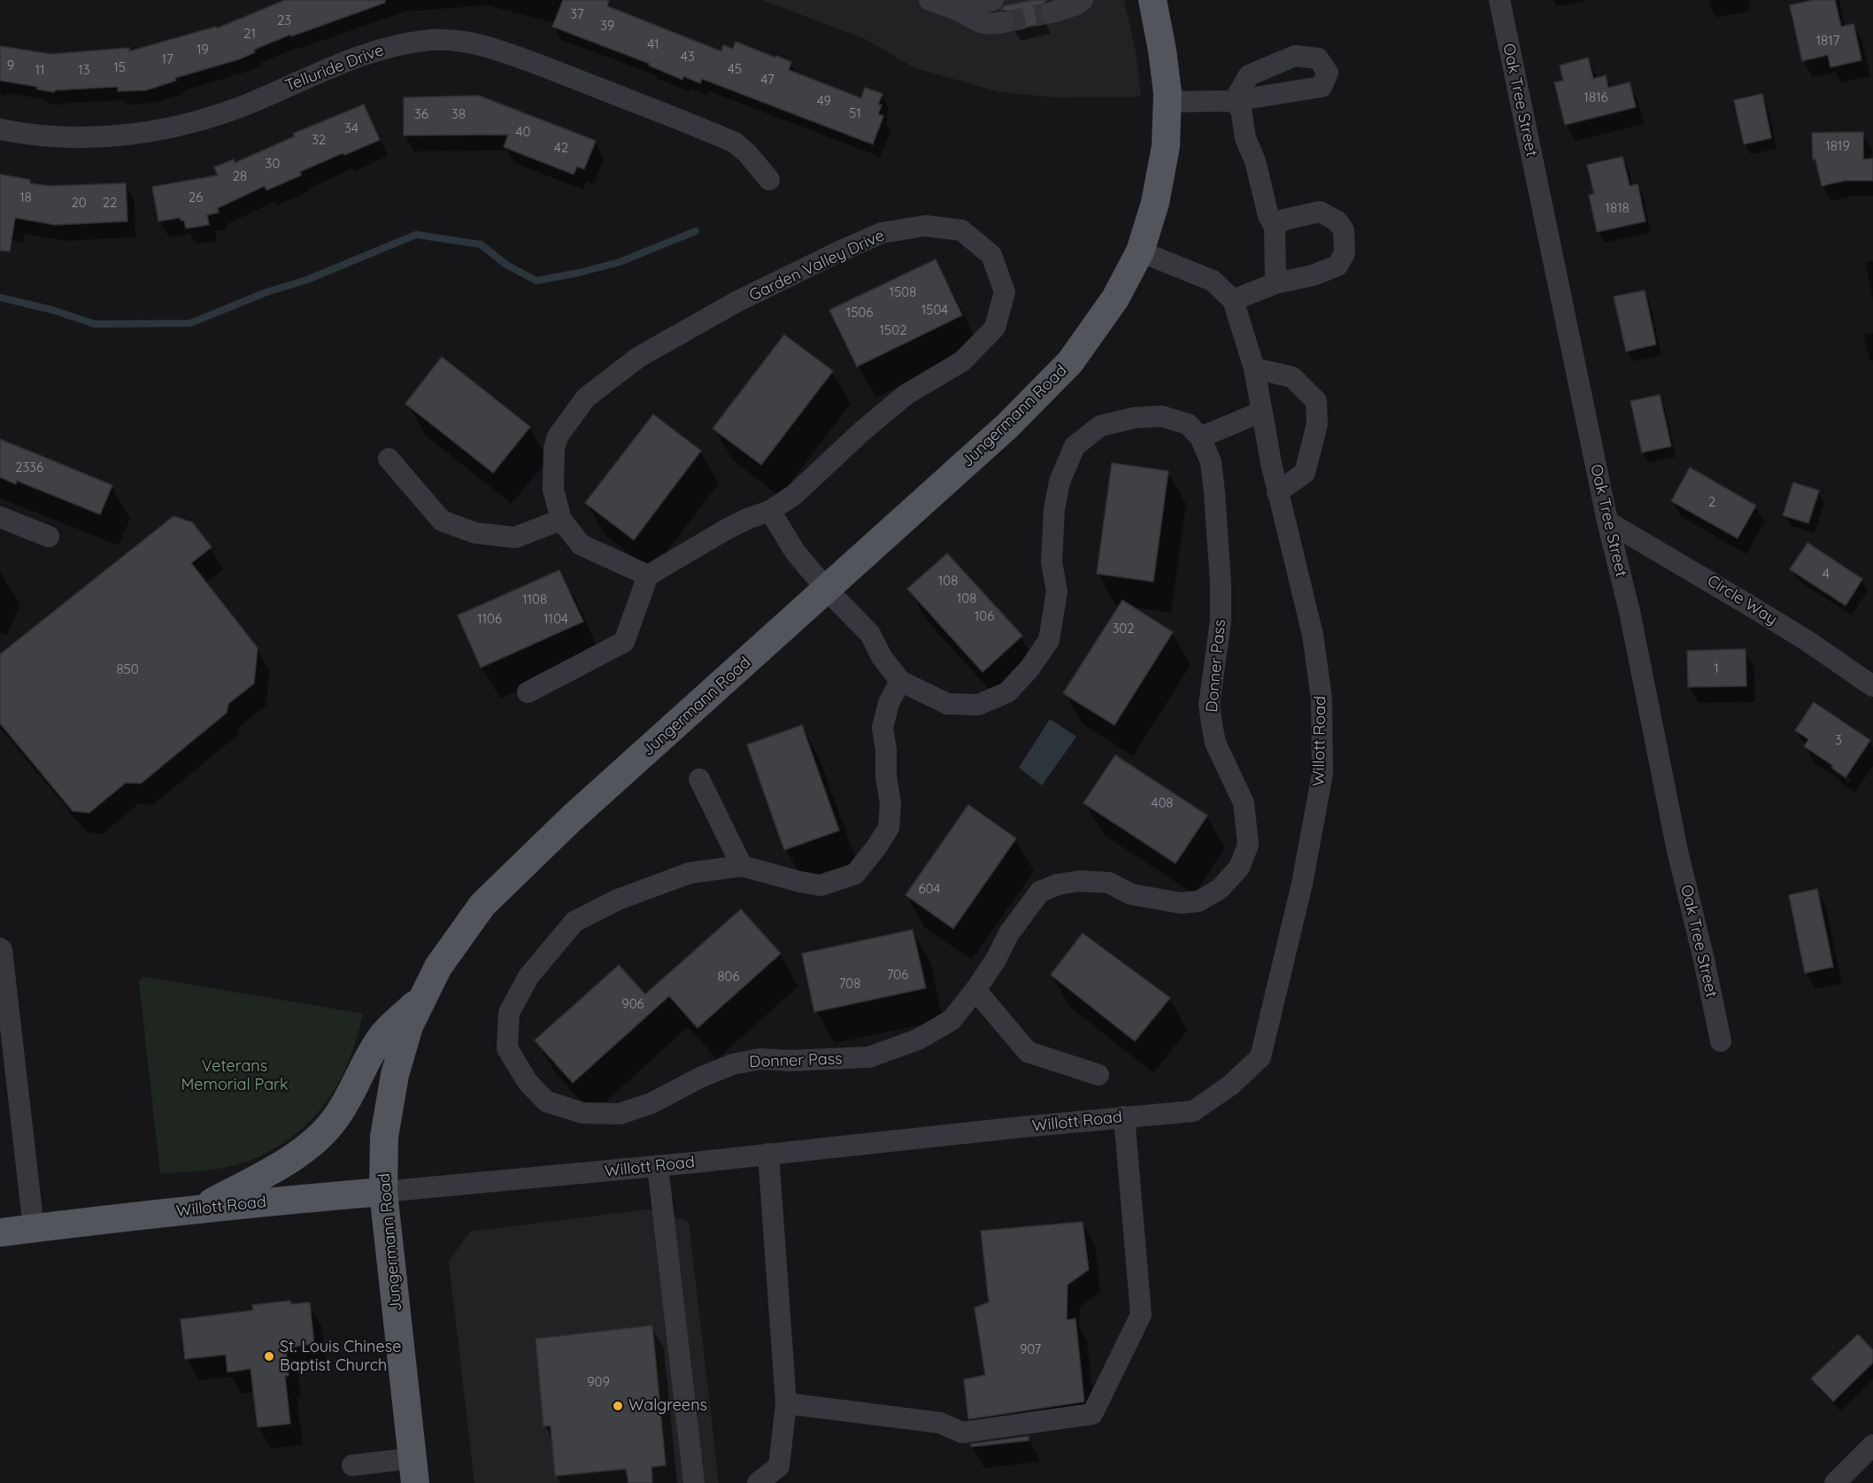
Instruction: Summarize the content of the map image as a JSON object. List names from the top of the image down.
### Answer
{
  "streets": {
    "main road": ["Jungermann Road", "Willott Road"],
    "street": [
      "Telluride Drive",
      "Oak Tree Street",
      "Garden Valley Drive",
      "Circle Way",
      "Donner Pass"
    ]
  },
  "crossings": [
    ["Oak Tree Street", "Circle Way"],
    ["Jungermann Road", "Donner Pass"],
    ["Jungermann Road", "Willott Road"]
  ],
  "parks": ["Veterans Memorial Park"],
  "places": ["St. Louis Chinese Baptist Church", "Walgreens"],
  "house_numbers": [
    "37",
    "23",
    "39",
    "21",
    "1817",
    "41",
    "19",
    "43",
    "17",
    "9",
    "15",
    "45",
    "11",
    "13",
    "47",
    "1816",
    "49",
    "51",
    "36",
    "38",
    "34",
    "40",
    "32",
    "1819",
    "42",
    "30",
    "28",
    "18",
    "26",
    "20",
    "22",
    "1818",
    "1508",
    "1504",
    "1506",
    "1502",
    "2336",
    "2",
    "4",
    "108",
    "108",
    "1108",
    "106",
    "1106",
    "1104",
    "302",
    "1",
    "850",
    "3",
    "408",
    "604",
    "706",
    "806",
    "708",
    "906",
    "907",
    "909"
  ]
}
